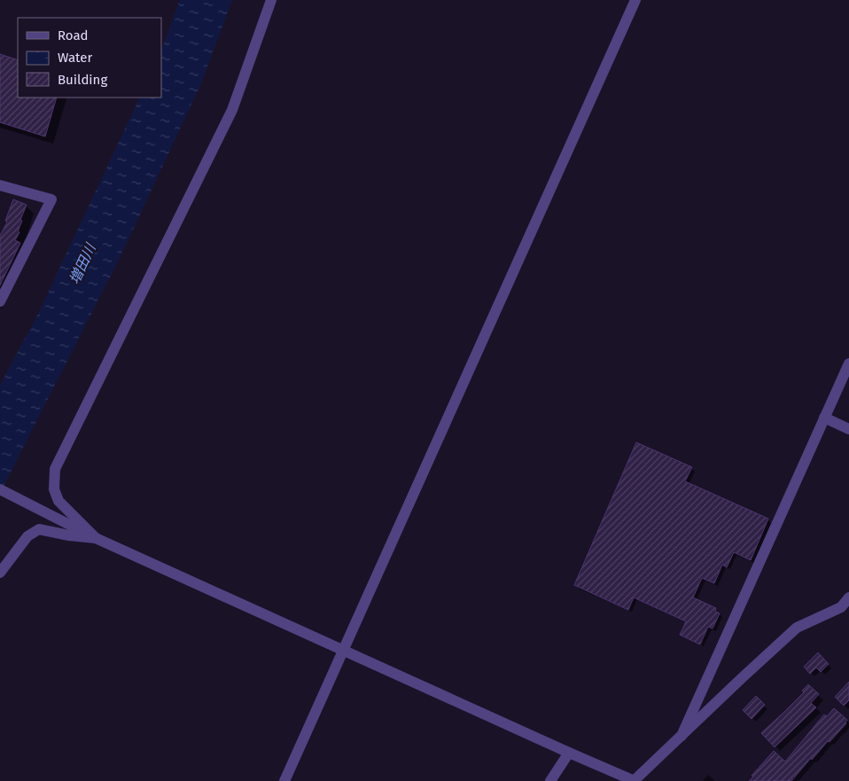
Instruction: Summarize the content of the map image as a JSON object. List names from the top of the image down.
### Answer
{
  "water": ["増田川"],
  "legend": ["Road", "Water", "Building"]
}
